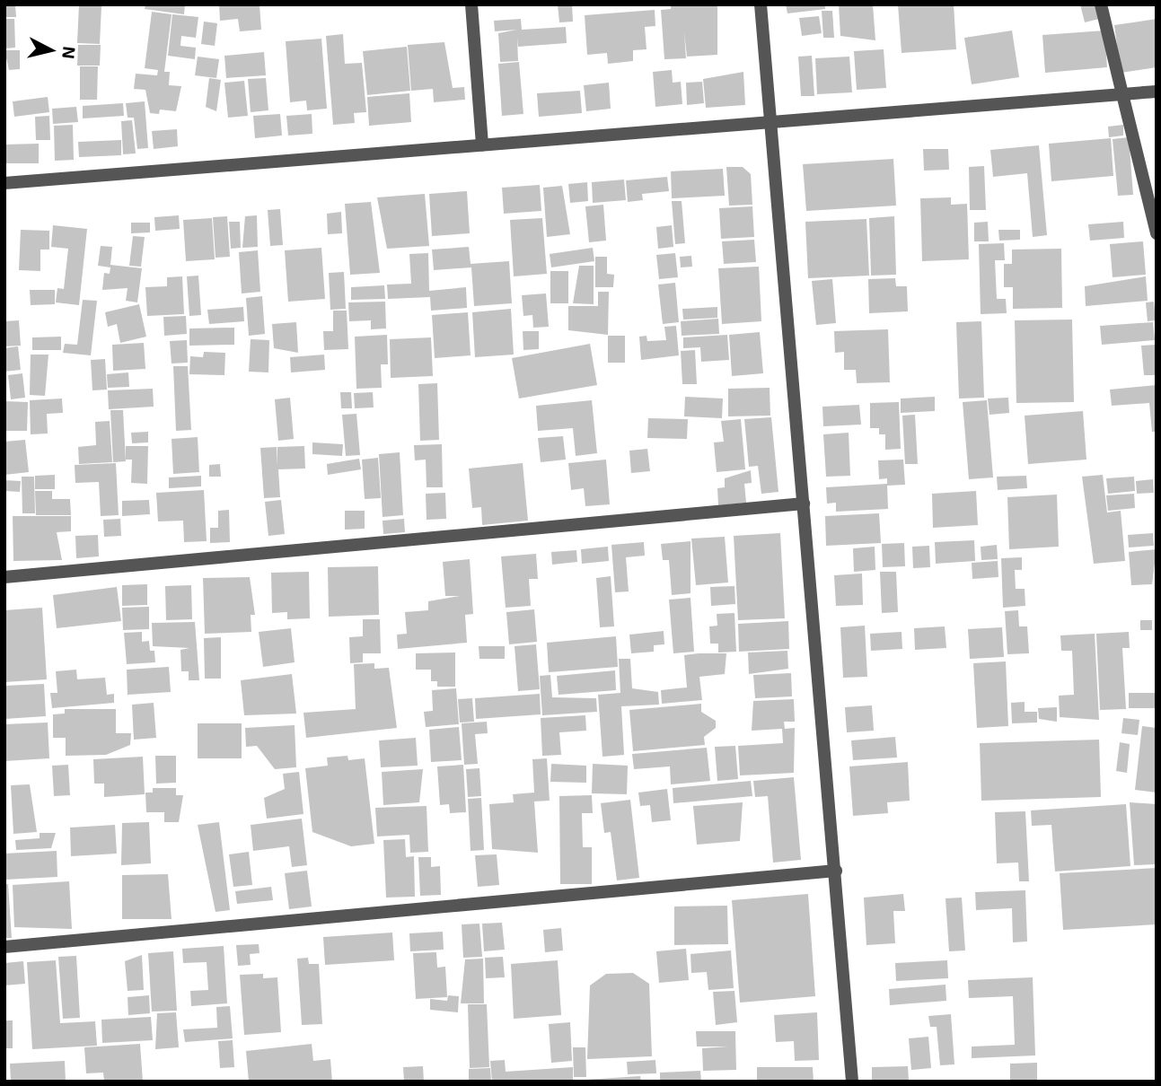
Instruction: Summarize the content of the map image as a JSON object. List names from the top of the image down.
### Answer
{
  "north": "right"
}
